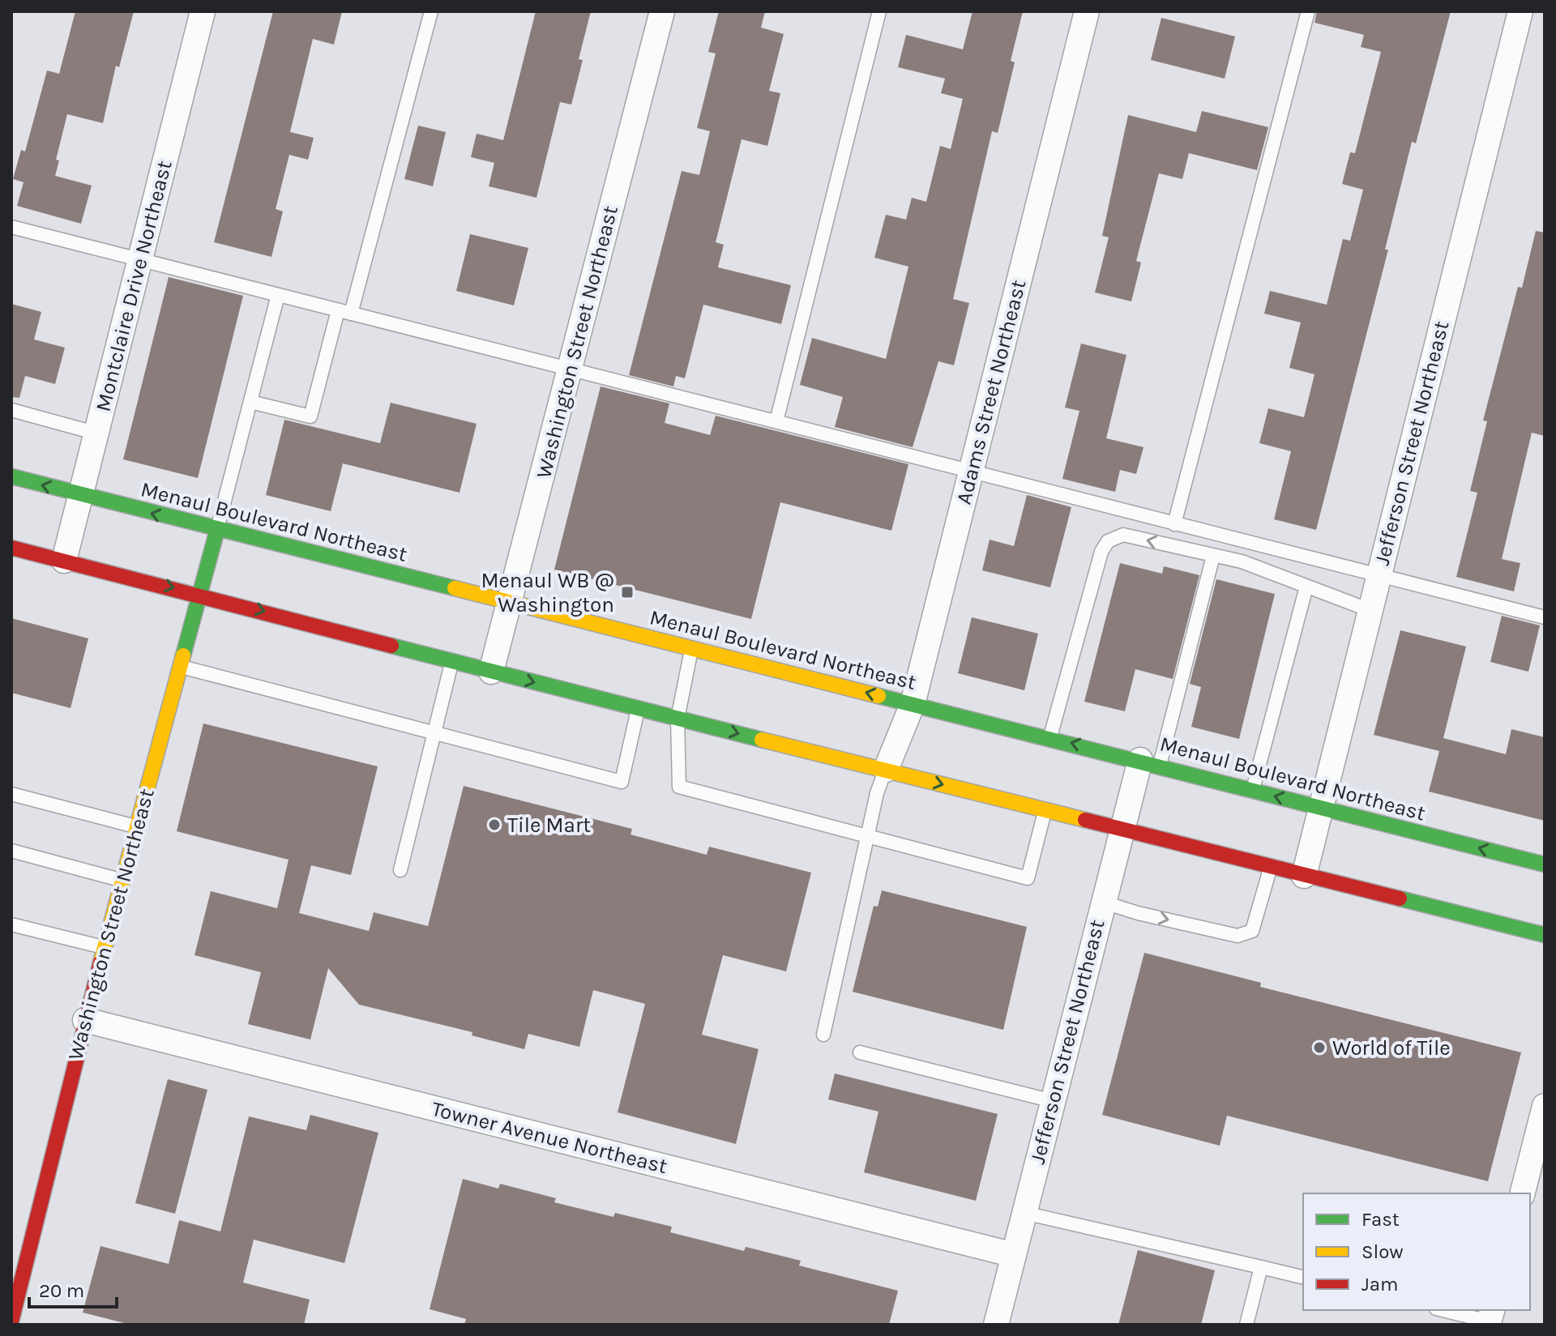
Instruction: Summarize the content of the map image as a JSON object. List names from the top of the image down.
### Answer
{
  "streets": {
    "main road": ["Washington Street Northeast", "Menaul Boulevard Northeast"],
    "street": [
      "Montclaire Drive Northeast",
      "Adams Street Northeast",
      "Jefferson Street Northeast",
      "Towner Avenue Northeast"
    ]
  },
  "crossings": [
    ["Montclaire Drive Northeast", "Menaul Boulevard Northeast"],
    ["Washington Street Northeast", "Menaul Boulevard Northeast"],
    ["Washington Street Northeast", "Towner Avenue Northeast"],
    ["Adams Street Northeast", "Menaul Boulevard Northeast"],
    ["Jefferson Street Northeast", "Menaul Boulevard Northeast"],
    ["Jefferson Street Northeast", "Towner Avenue Northeast"]
  ],
  "places": {
    "transit": ["Menaul WB @ Washington"],
    "other": ["Tile Mart", "World of Tile"]
  },
  "legend": ["Fast", "Slow", "Jam"],
  "scale_bar": "20 m"
}
